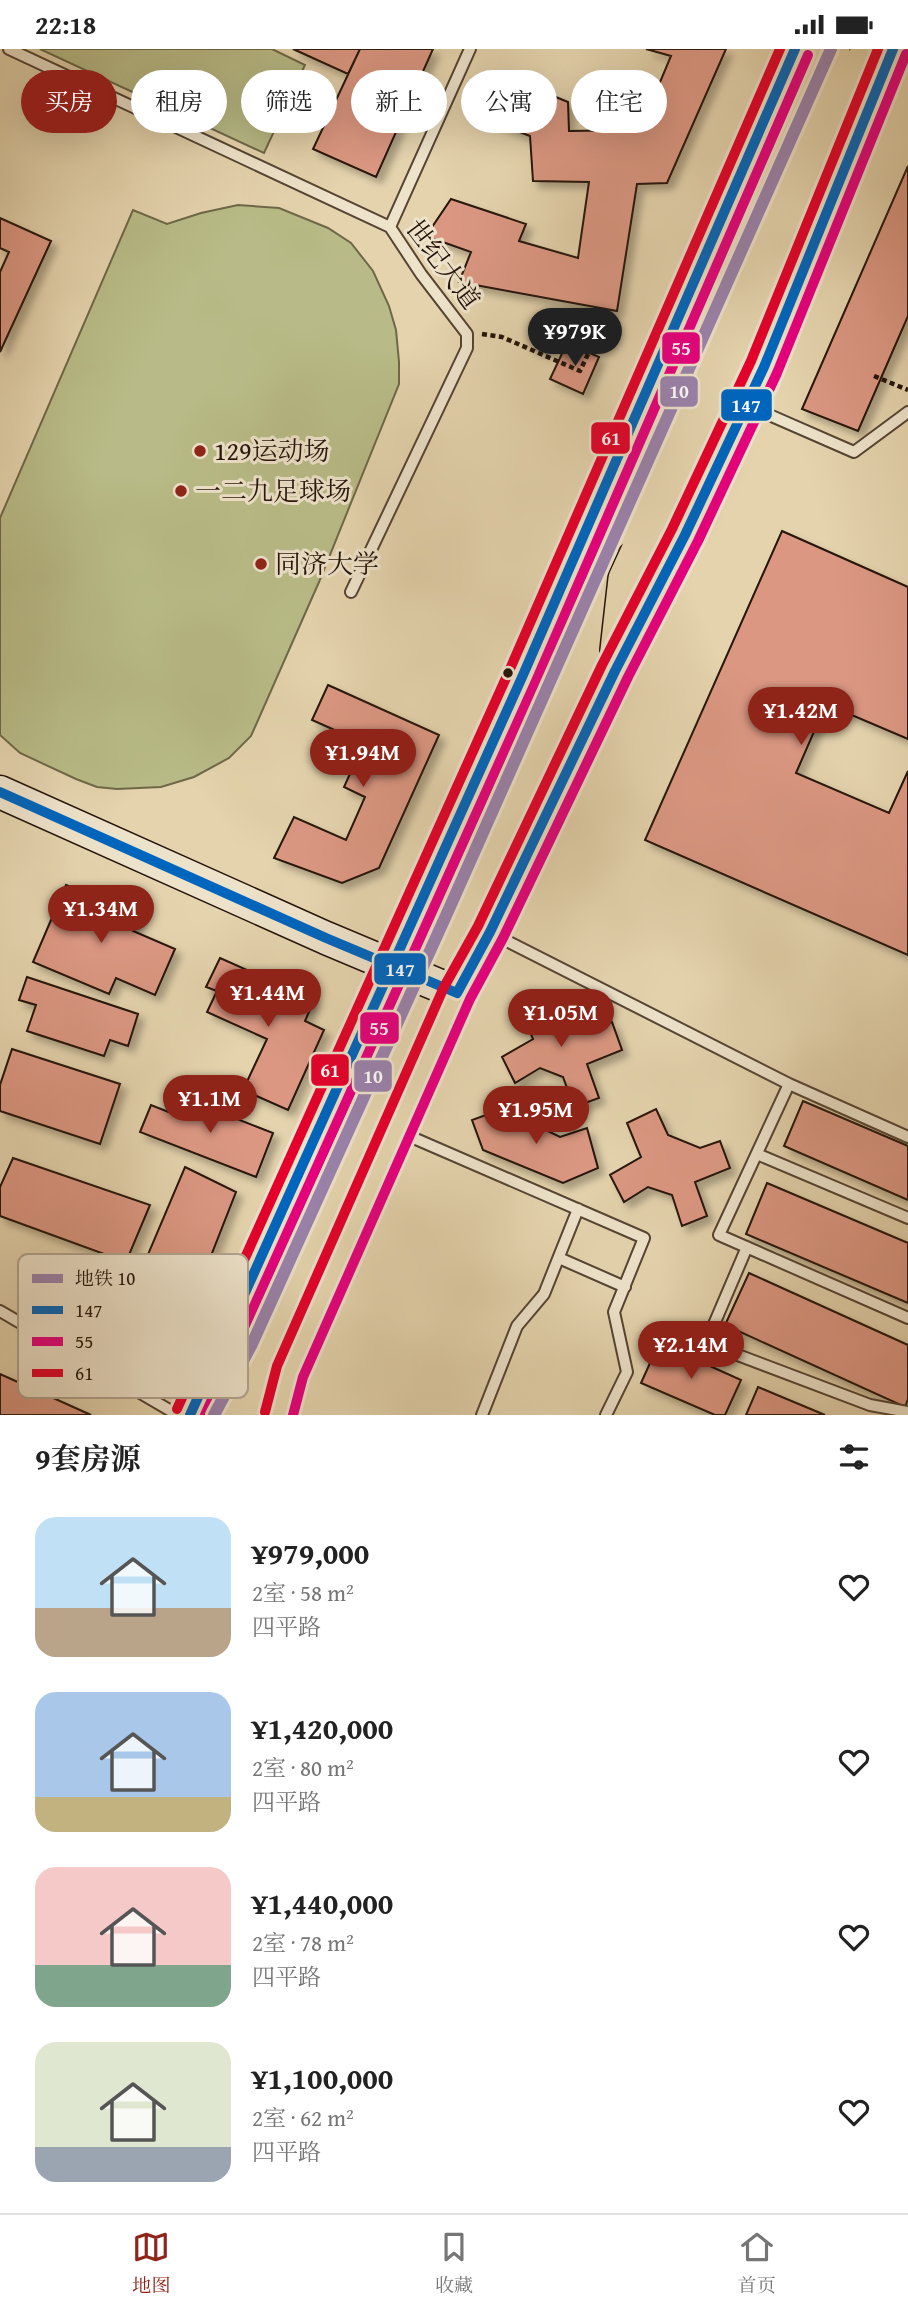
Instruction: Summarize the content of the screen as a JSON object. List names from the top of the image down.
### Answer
{
  "streets": {
    "lane": ["世纪大道"]
  },
  "places": ["129运动场", "一二九足球场", "同济大学"],
  "lines": [
    "metro line 10",
    "transit line 147",
    "transit line 61",
    "transit line 55"
  ],
  "legend": [
    "地铁 10",
    "147",
    "55",
    "61"
  ],
  "page": {
    "status": "22:18",
    "chip": [
      "买房",
      "租房",
      "筛选",
      "新上",
      "公寓",
      "住宅"
    ],
    "price": [
      "¥979K",
      "¥1.42M",
      "¥1.94M",
      "¥1.34M",
      "¥1.44M",
      "¥1.05M",
      "¥1.1M",
      "¥1.95M",
      "¥2.14M"
    ],
    "heading": "9套房源",
    "list": [
      {
        "name": "¥979,000",
        "note": "2室 · 58 m² · 四平路"
      },
      {
        "name": "¥1,420,000",
        "note": "2室 · 80 m² · 四平路"
      },
      {
        "name": "¥1,440,000",
        "note": "2室 · 78 m² · 四平路"
      },
      {
        "name": "¥1,100,000",
        "note": "2室 · 62 m² · 四平路"
      }
    ],
    "tabs": ["地图", "收藏", "首页"]
  }
}
